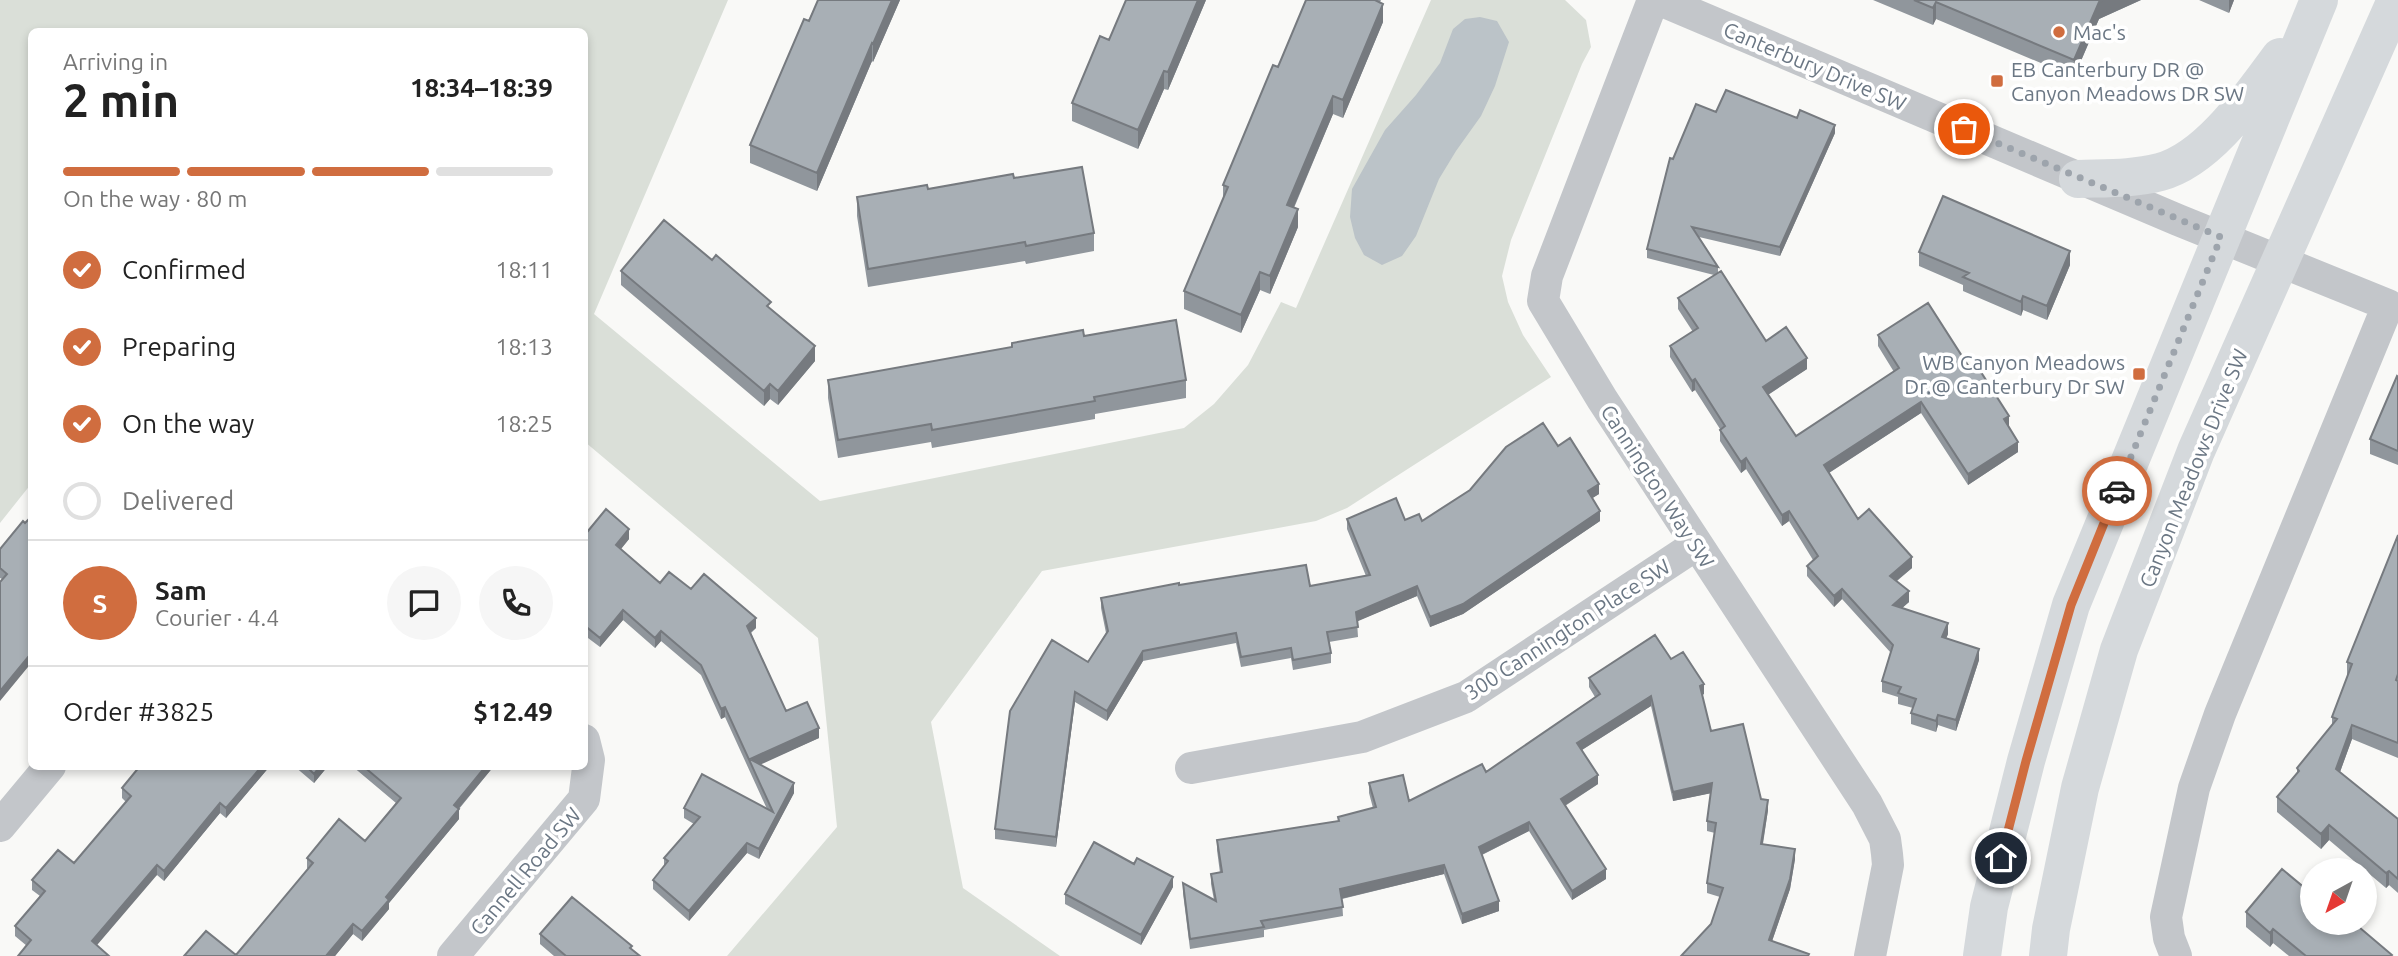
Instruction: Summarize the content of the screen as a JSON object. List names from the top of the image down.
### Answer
{
  "streets": {
    "main road": ["Canyon Meadows Drive SW"],
    "street": [
      "Canterbury Drive SW",
      "Cannington Way SW",
      "300 Cannington Place SW",
      "Cannell Road SW"
    ]
  },
  "crossings": [
    ["Canterbury Drive SW", "Canyon Meadows Drive SW"],
    ["Cannington Way SW", "300 Cannington Place SW"]
  ],
  "places": {
    "other": ["Mac's"],
    "transit": ["EB Canterbury DR @ Canyon Meadows DR SW", "WB Canyon Meadows Dr.@ Canterbury Dr SW"]
  },
  "north": "bottom left",
  "page": {
    "heading": ["2 min", "Arriving in", "18:34–18:39"],
    "panel": [
      "Sam",
      "Courier · 4.4",
      "Order #3825",
      "$12.49"
    ],
    "bar": "On the way · 80 m",
    "list": [
      ["Confirmed", "18:11"],
      ["Preparing", "18:13"],
      ["On the way", "18:25"],
      "Delivered"
    ],
    "round": "S"
  }
}
